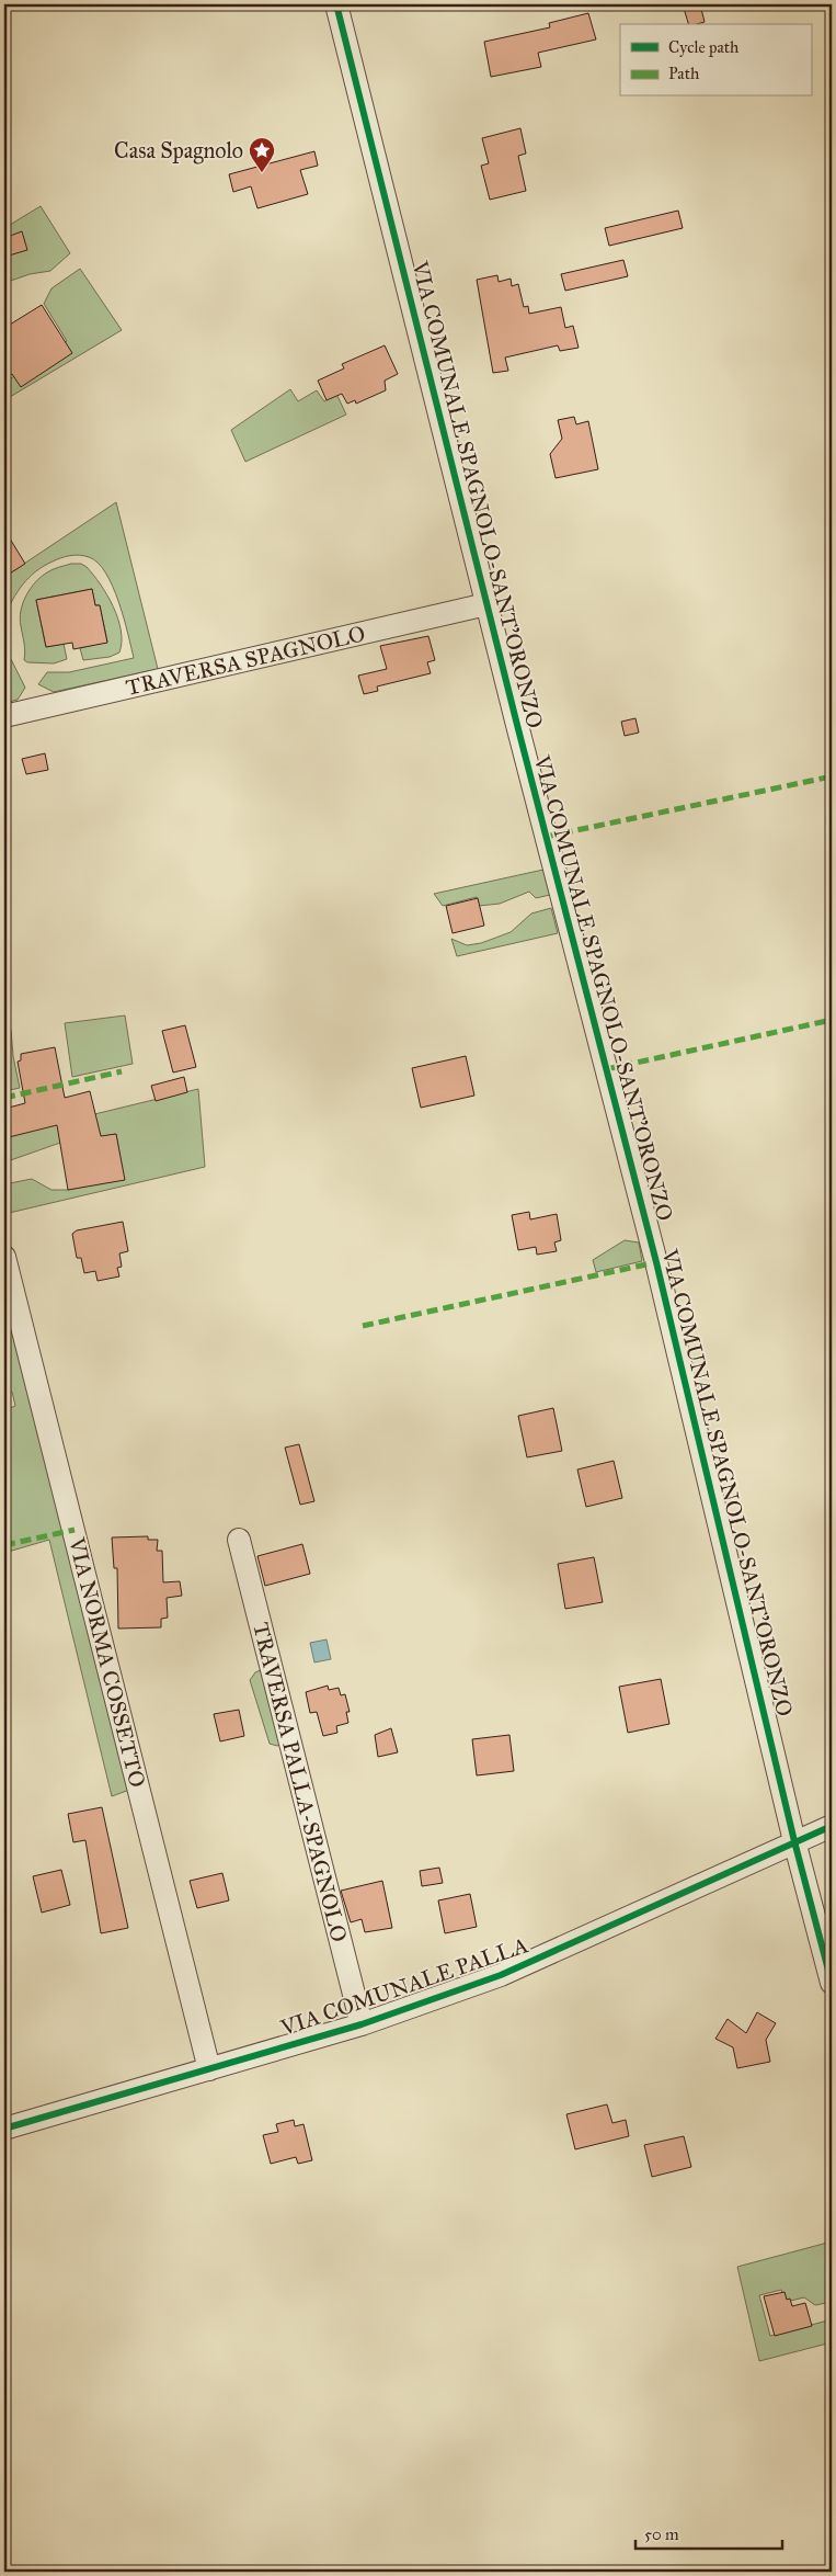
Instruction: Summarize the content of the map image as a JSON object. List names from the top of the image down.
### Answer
{
  "streets": {
    "street": [
      "VIA COMUNALE SPAGNOLO-SANT'ORONZO",
      "TRAVERSA SPAGNOLO",
      "VIA NORMA COSSETTO",
      "TRAVERSA PALLA-SPAGNOLO",
      "VIA COMUNALE PALLA"
    ]
  },
  "crossings": [
    ["VIA COMUNALE SPAGNOLO-SANT'ORONZO", "TRAVERSA SPAGNOLO"],
    ["VIA COMUNALE SPAGNOLO-SANT'ORONZO", "VIA COMUNALE PALLA"],
    ["VIA NORMA COSSETTO", "VIA COMUNALE PALLA"],
    ["TRAVERSA PALLA-SPAGNOLO", "VIA COMUNALE PALLA"]
  ],
  "places": {
    "place": ["Casa Spagnolo"]
  },
  "legend": ["Cycle path", "Path"],
  "scale_bar": "50 m"
}
